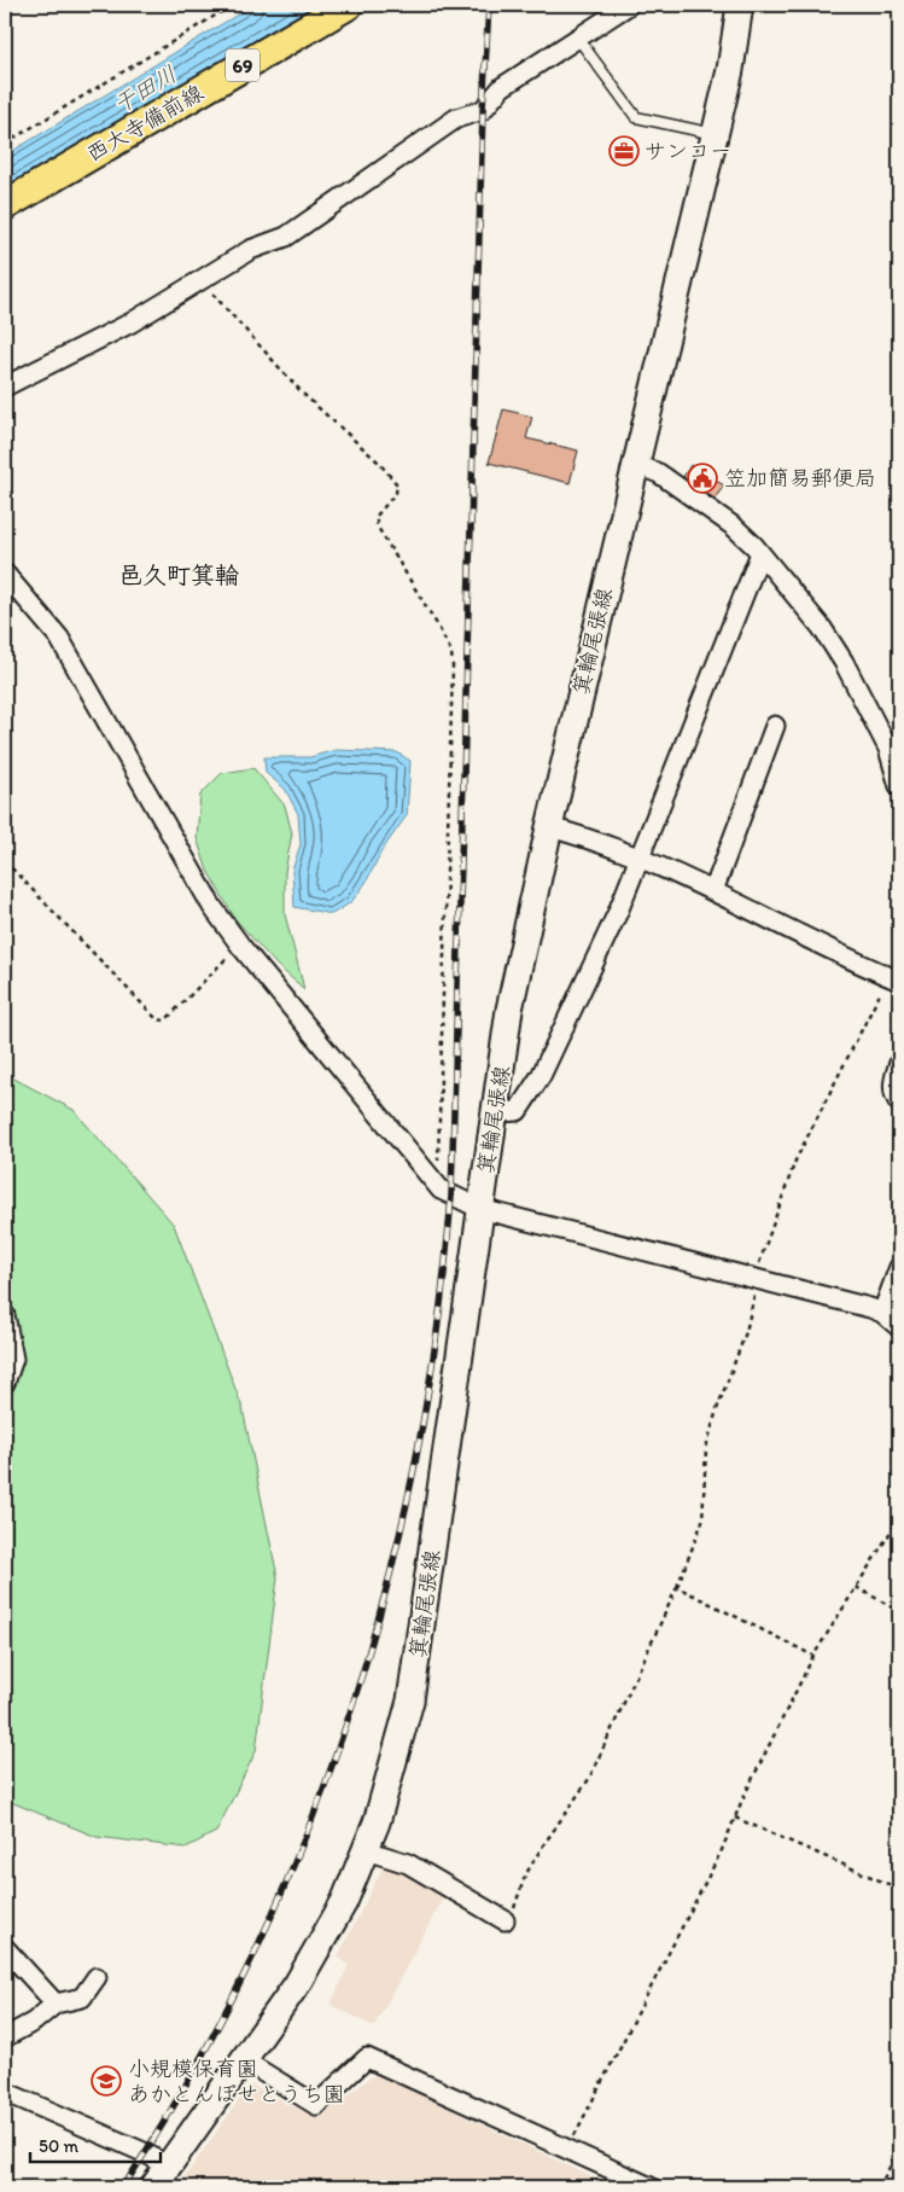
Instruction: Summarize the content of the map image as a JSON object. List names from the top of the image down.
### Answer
{
  "streets": {
    "main road": ["69", "西大寺備前線", "箕輪尾張線"]
  },
  "districts": ["邑久町箕輪"],
  "water": ["干田川"],
  "places": {
    "office": ["サンコー"],
    "public building": ["笠加簡易郵便局"],
    "school or university": ["小規模保育園 あかとんぼせとうち園"]
  },
  "scale_bar": "50 m"
}
